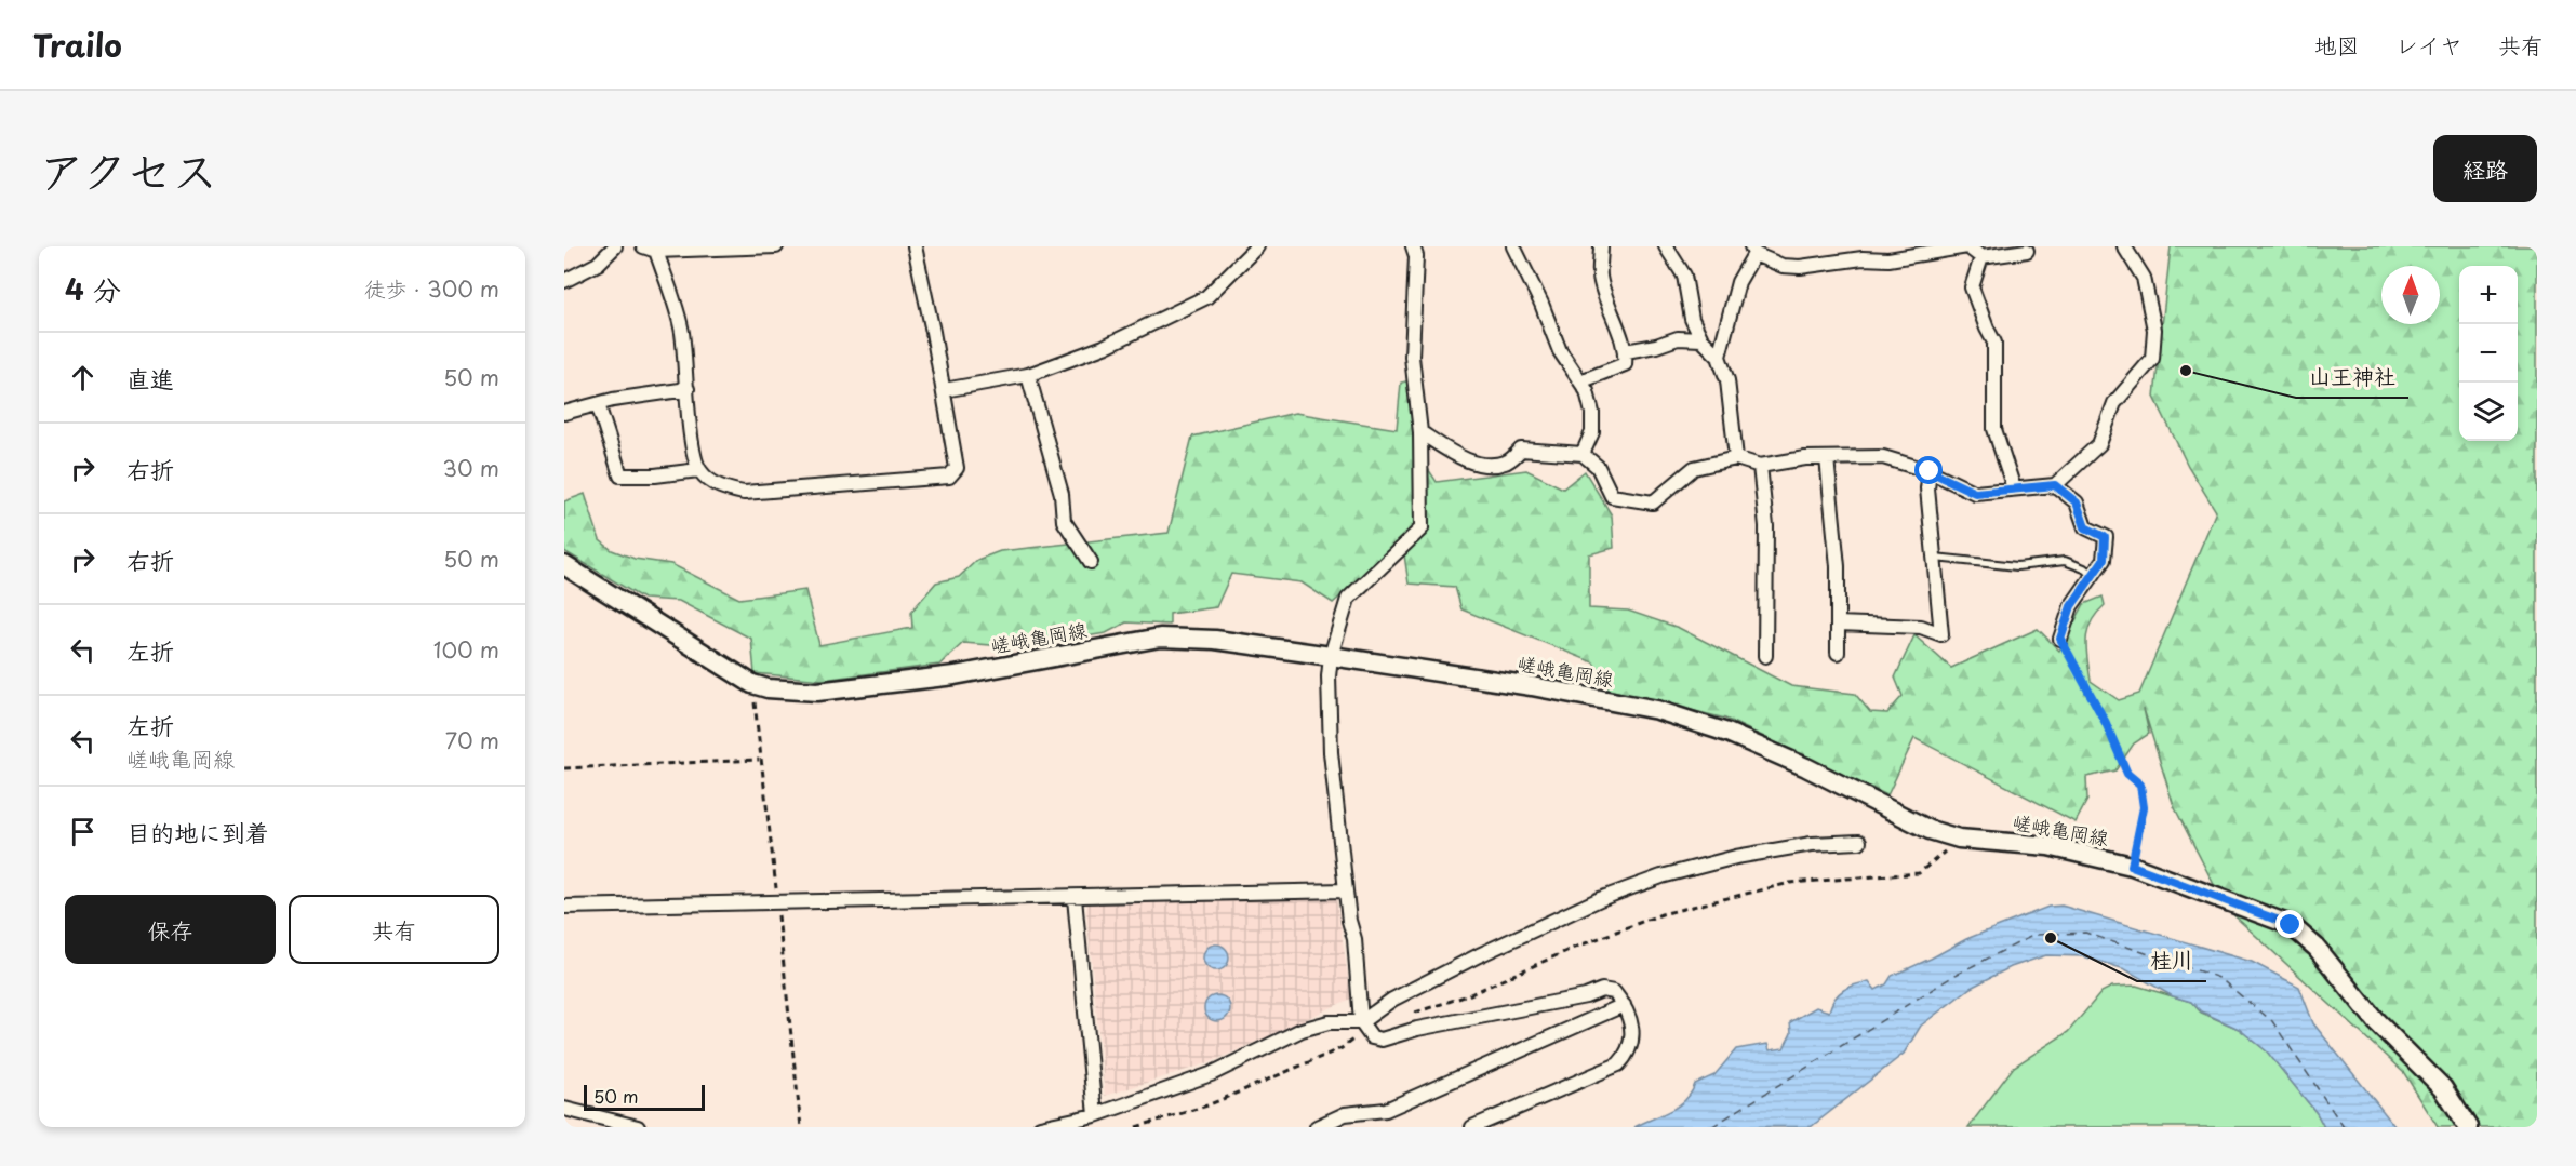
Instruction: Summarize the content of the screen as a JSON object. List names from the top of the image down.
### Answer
{
  "streets": {
    "main road": ["嵯峨亀岡線"]
  },
  "places": ["山王神社", "桂川"],
  "scale_bar": "50 m",
  "north": "top",
  "page": {
    "header": "Trailo",
    "nav": ["地図", "レイヤ", "共有"],
    "title": "アクセス",
    "buttons": [
      "経路",
      ["保存", "共有"]
    ],
    "heading": ["4 分", "徒歩 · 300 m"],
    "map_buttons": ["+", "−"],
    "list": [
      ["直進", "50 m"],
      ["右折", "30 m"],
      ["右折", "50 m"],
      ["左折", "100 m"],
      ["左折", "嵯峨亀岡線", "70 m"],
      "目的地に到着"
    ],
    "scale": "50 m"
  }
}
